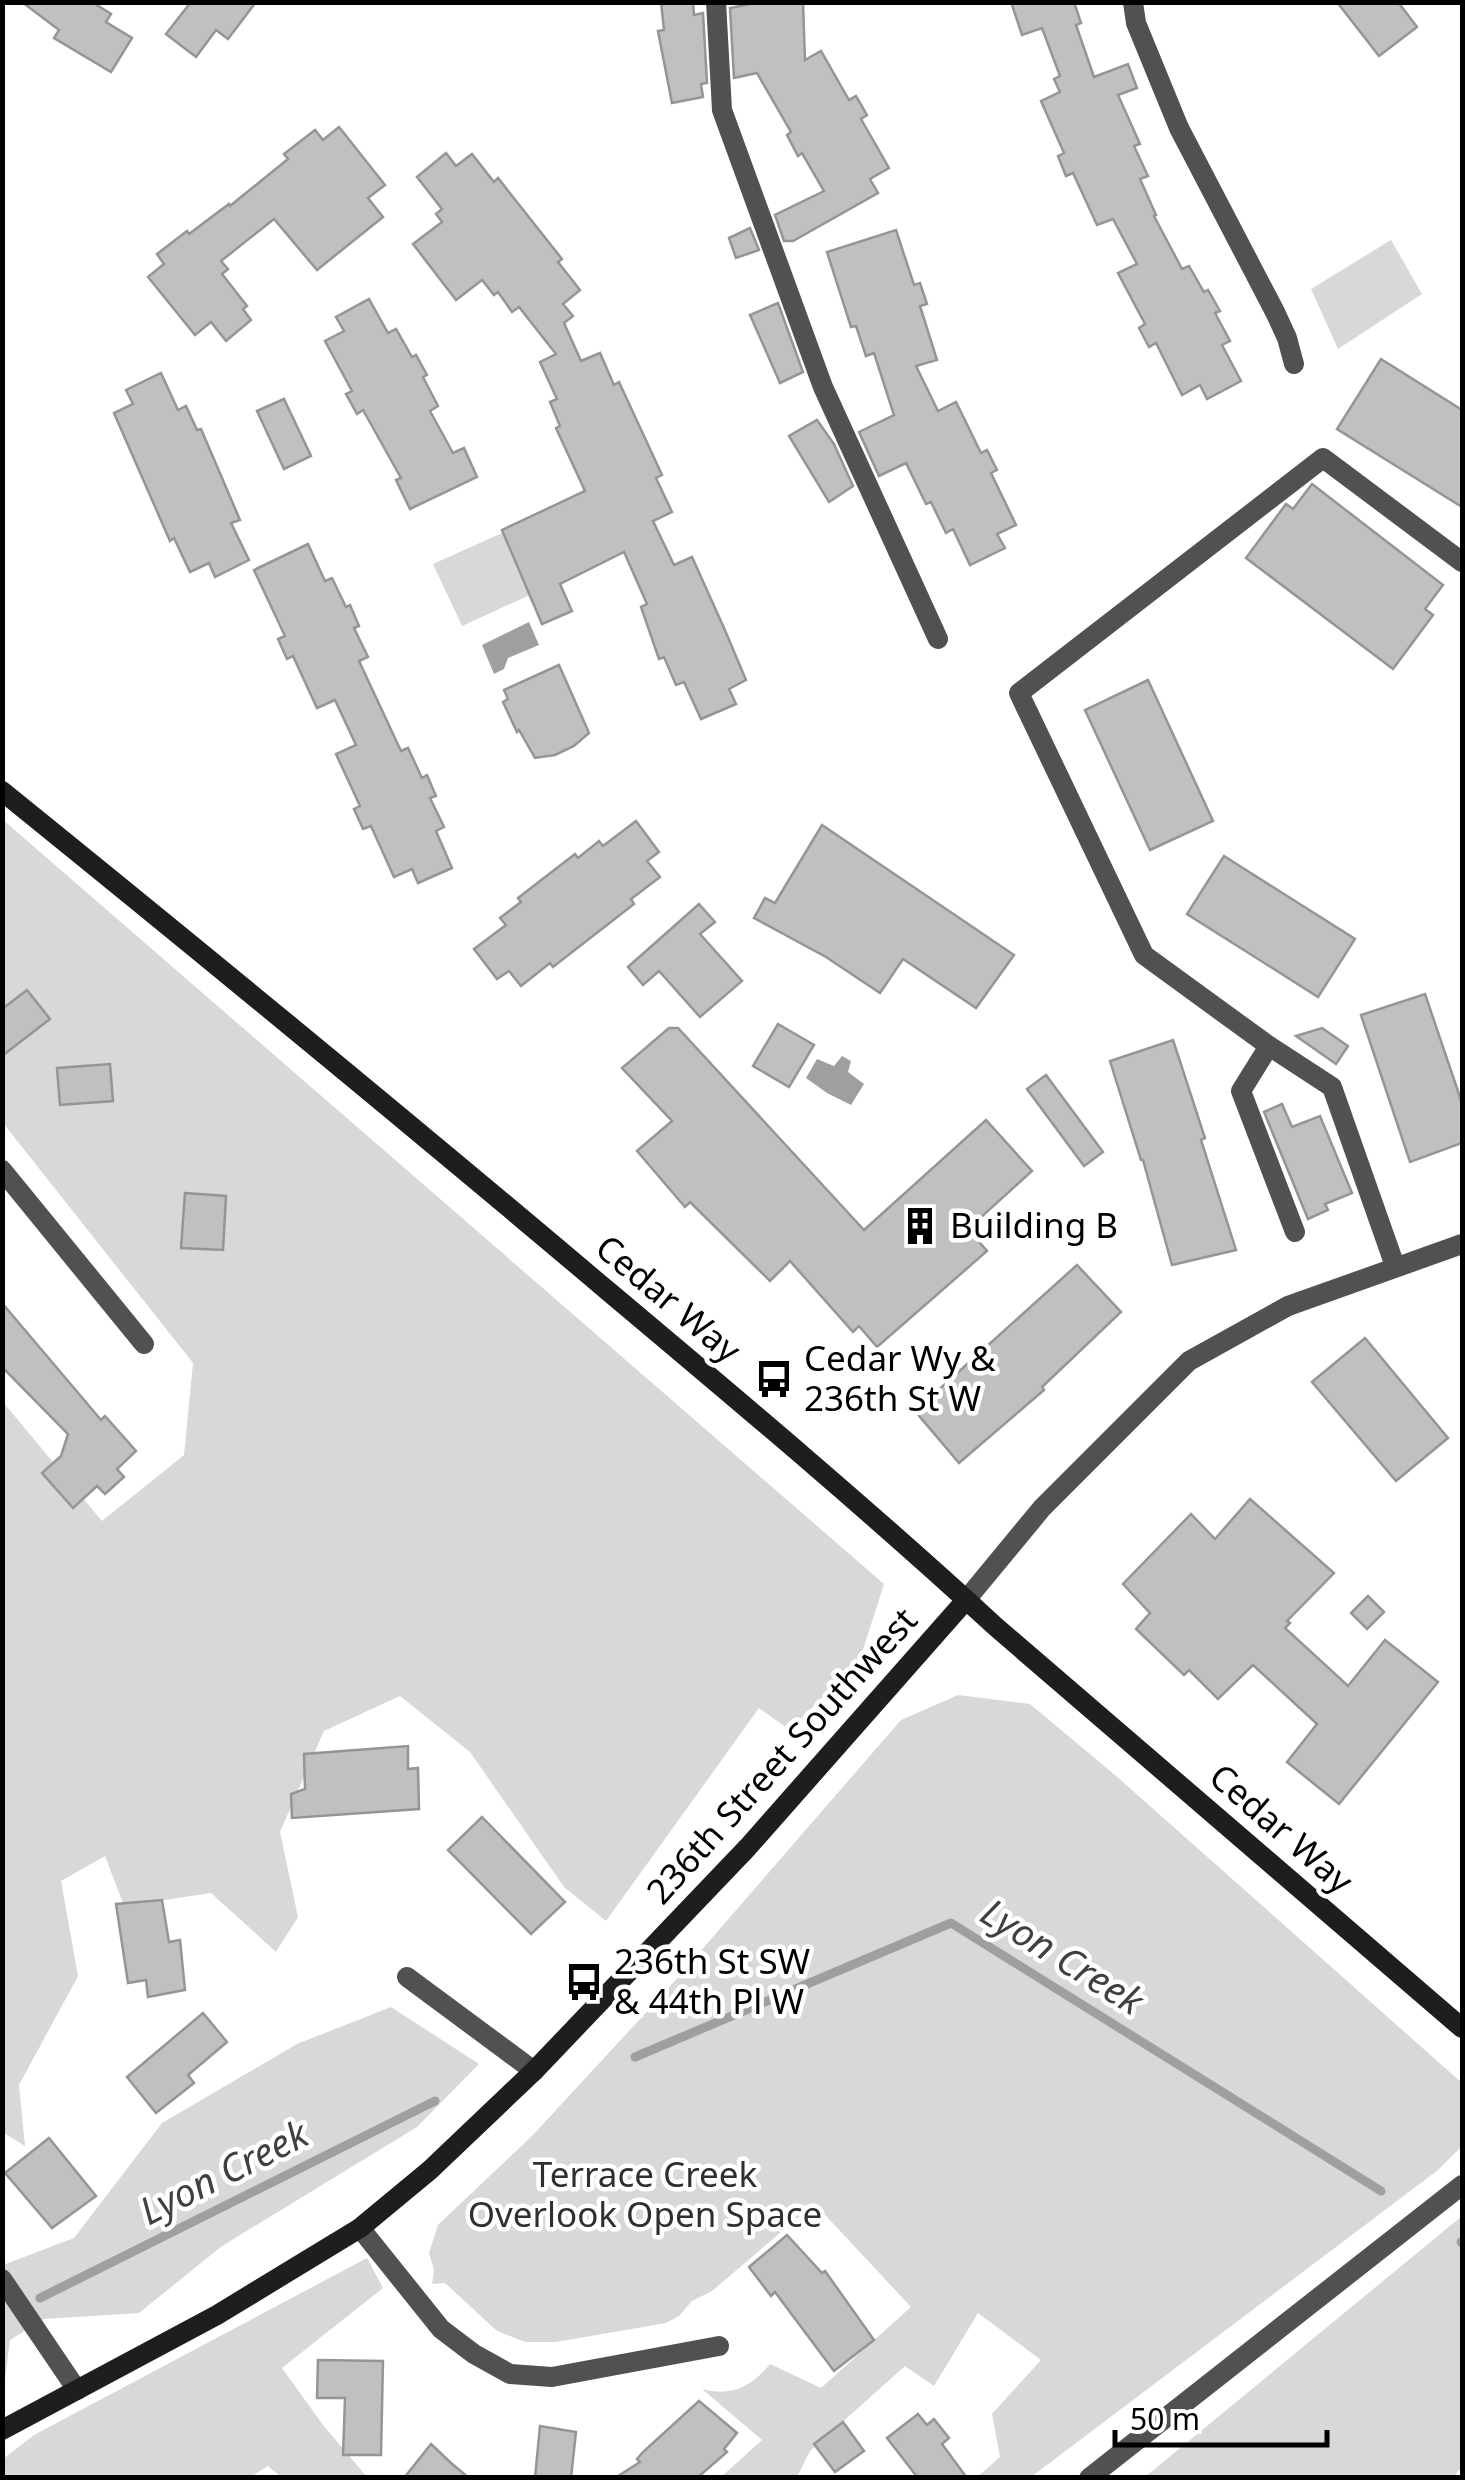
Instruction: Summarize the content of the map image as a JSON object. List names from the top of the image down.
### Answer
{
  "streets": {
    "main road": ["Cedar Way", "236th Street Southwest"]
  },
  "crossings": [
    ["Cedar Way", "236th Street Southwest"]
  ],
  "water": ["Lyon Creek"],
  "parks": ["Terrace Creek Overlook Open Space"],
  "places": {
    "building": ["Building B"],
    "bus stop": ["Cedar Wy & 236th St W", "236th St SW & 44th Pl W"]
  },
  "scale_bar": "50 m"
}
